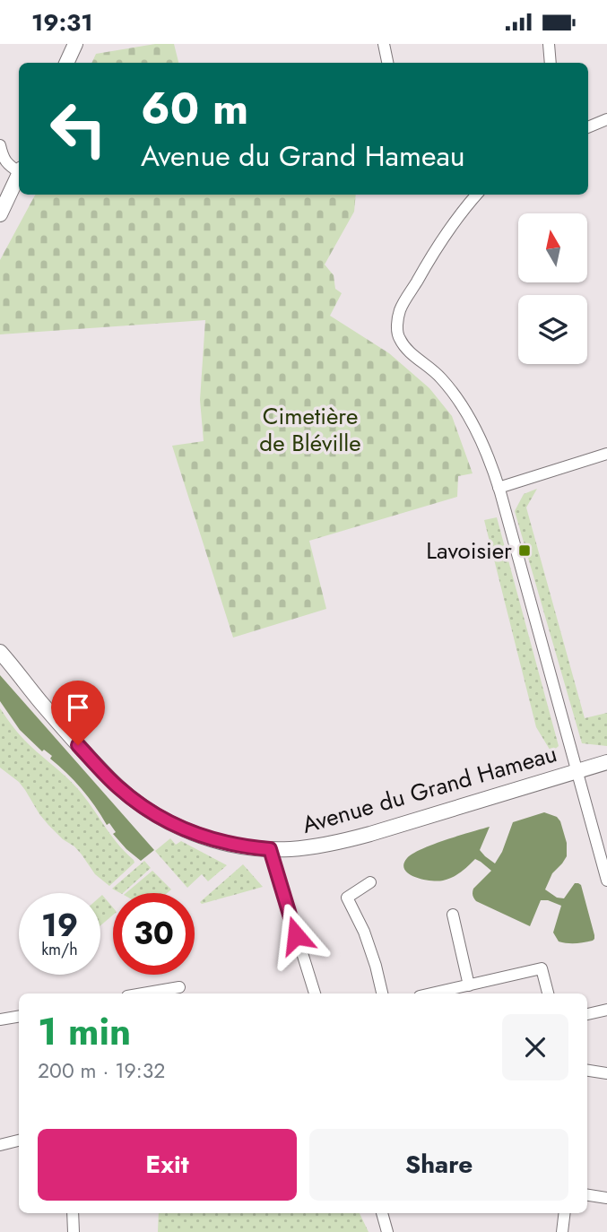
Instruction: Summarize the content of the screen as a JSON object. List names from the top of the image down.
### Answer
{
  "streets": {
    "main road": ["Avenue du Grand Hameau"]
  },
  "parks": ["Cimetière de Bléville"],
  "places": {
    "transit": ["Lavoisier"]
  },
  "north": "top",
  "page": {
    "status": "19:31",
    "turn": ["60 m", "Avenue du Grand Hameau"],
    "speed": "19 km/h",
    "limit": "30",
    "heading": ["1 min", "200 m · 19:32"],
    "buttons": ["Exit", "Share"]
  }
}
